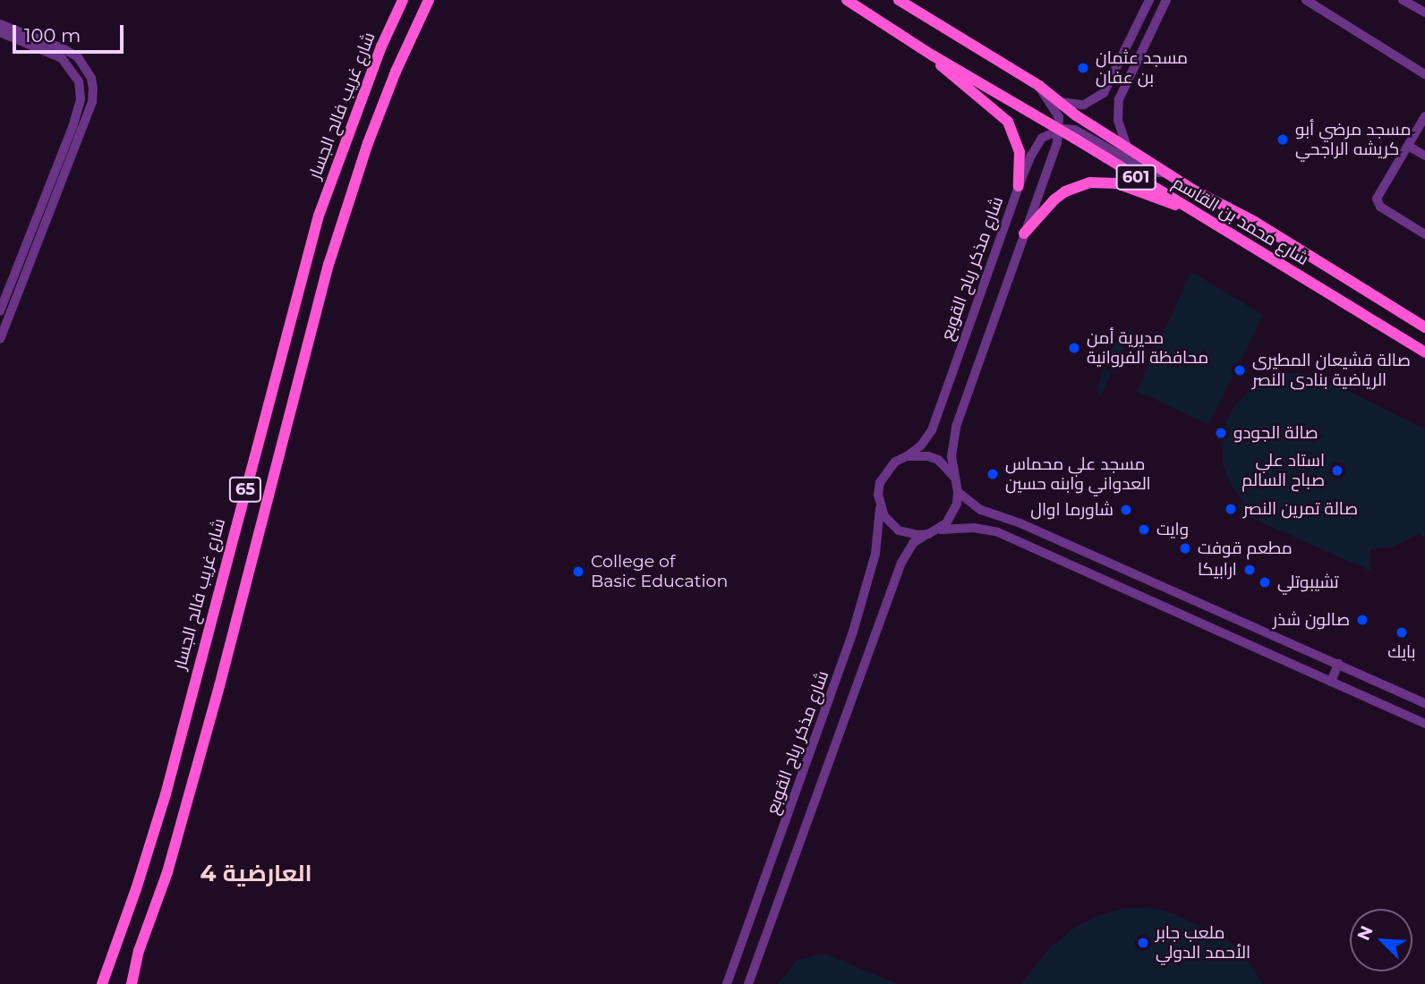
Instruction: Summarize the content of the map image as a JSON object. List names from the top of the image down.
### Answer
{
  "streets": {
    "main road": [
      "شارع غريب فالح الجسار",
      "601",
      "شارع محمد بن القاسم",
      "65"
    ],
    "street": ["شارع مذكر رباح القوبع"]
  },
  "crossings": [
    ["شارع محمد بن القاسم", "شارع مذكر رباح القوبع"]
  ],
  "districts": ["العارضية 4"],
  "places": [
    "مسجد عثمان بن عفان",
    "مسجد مرضي أبو كريشه الراجحي",
    "مديرية أمن محافظة الفروانية",
    "صالة قشيعان المطيرى الرياضية بنادى النصر",
    "صالة الجودو",
    "استاد علي صباح السالم",
    "مسجد علي محماس العدواني وابنه حسين",
    "صالة تمرين النصر",
    "شاورما اوال",
    "وايت",
    "مطعم قوفت",
    "ارابيكا",
    "College of Basic Education",
    "تشيبوتلي",
    "صالون شذر",
    "بايك",
    "ملعب جابر الأحمد الدولي"
  ],
  "scale_bar": "100 m",
  "north": "top left"
}
